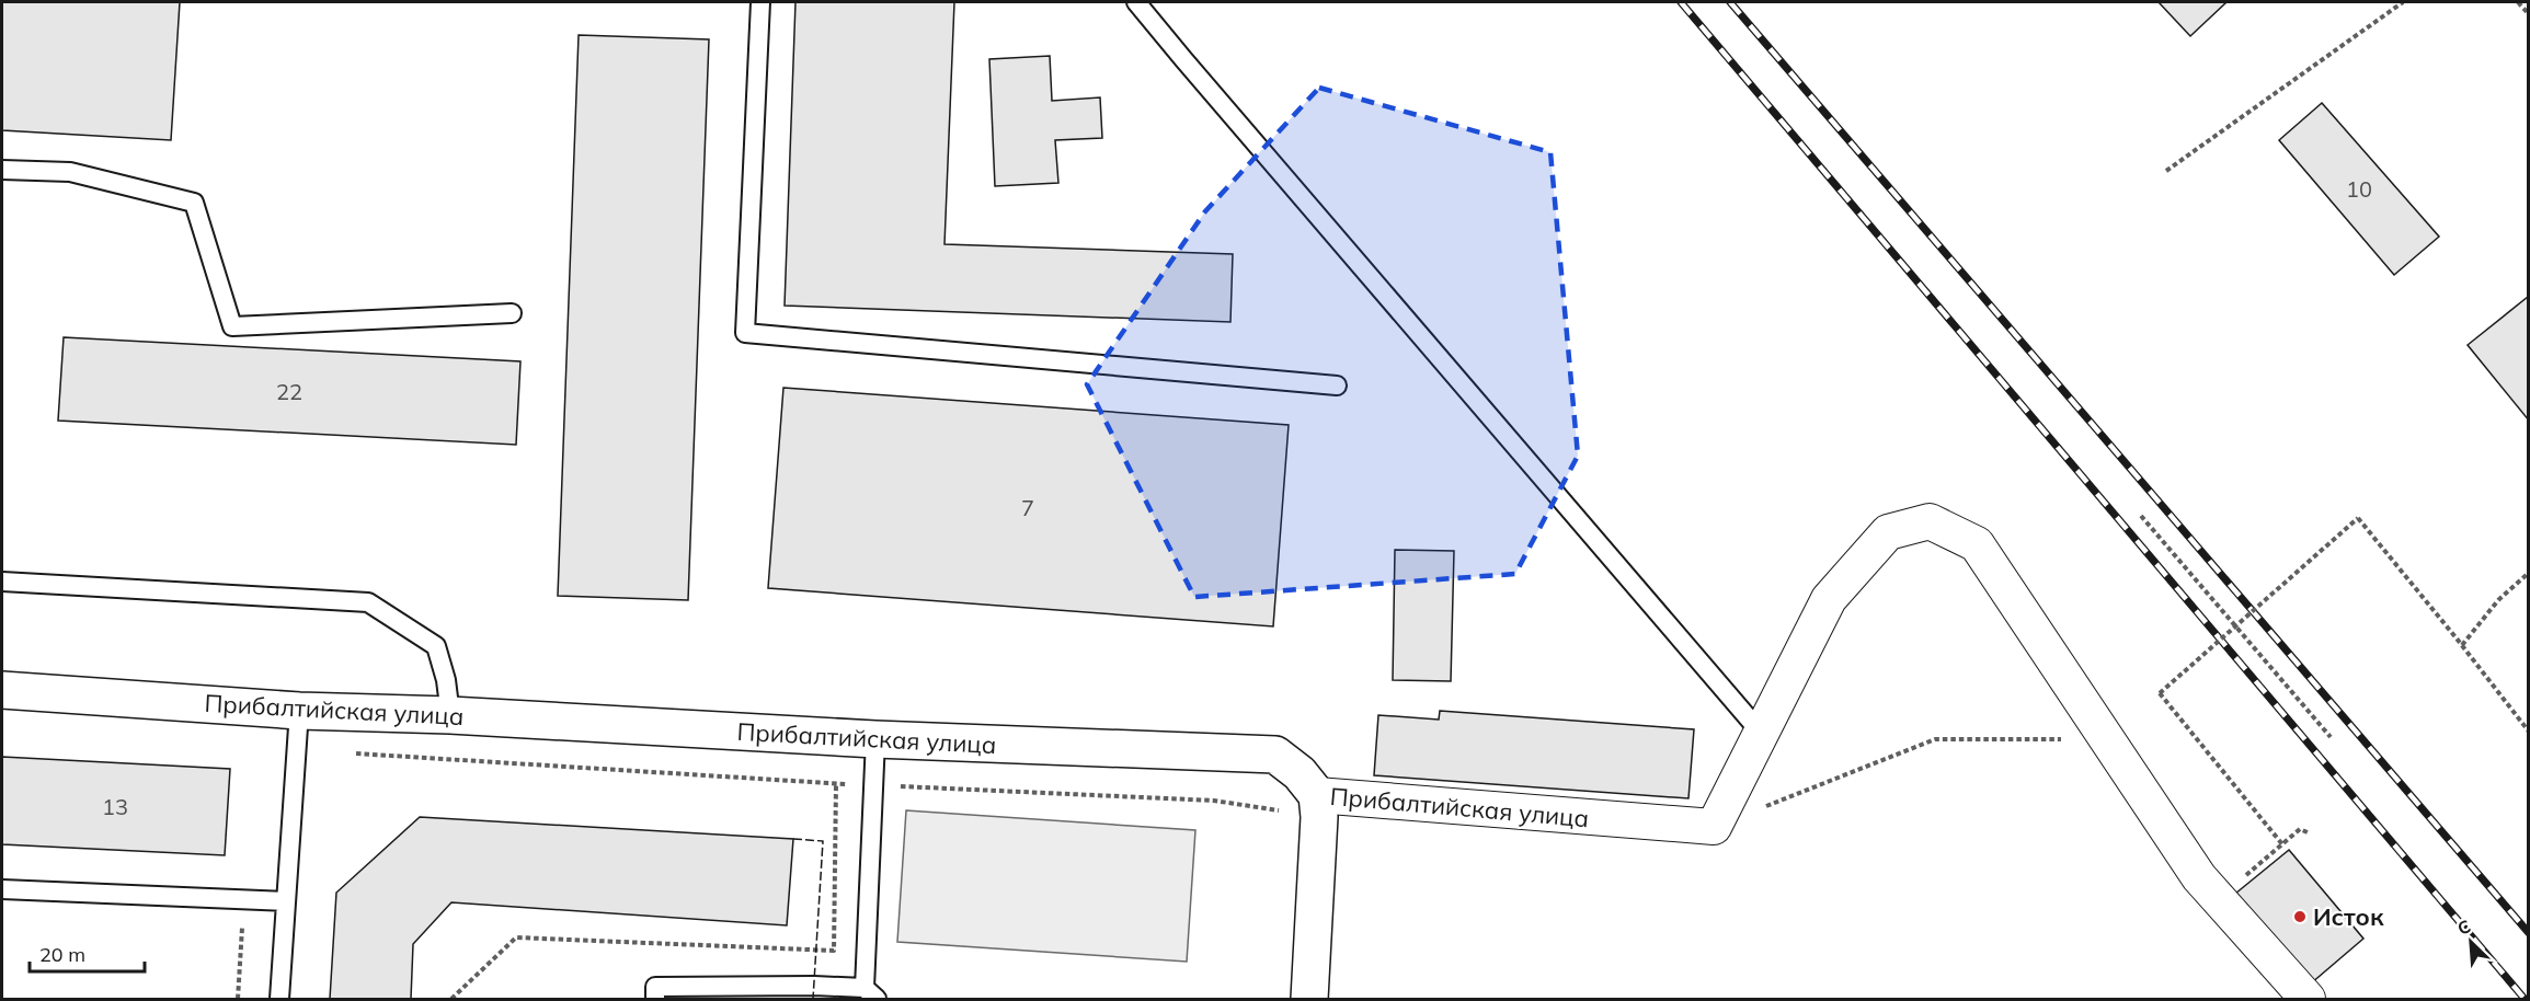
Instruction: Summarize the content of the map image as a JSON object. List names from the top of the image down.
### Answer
{
  "streets": {
    "street": ["Прибалтийская улица"]
  },
  "places": ["Исток"],
  "house_numbers": [
    "10",
    "22",
    "7",
    "13"
  ],
  "scale_bar": "20 m",
  "north": "top left"
}
